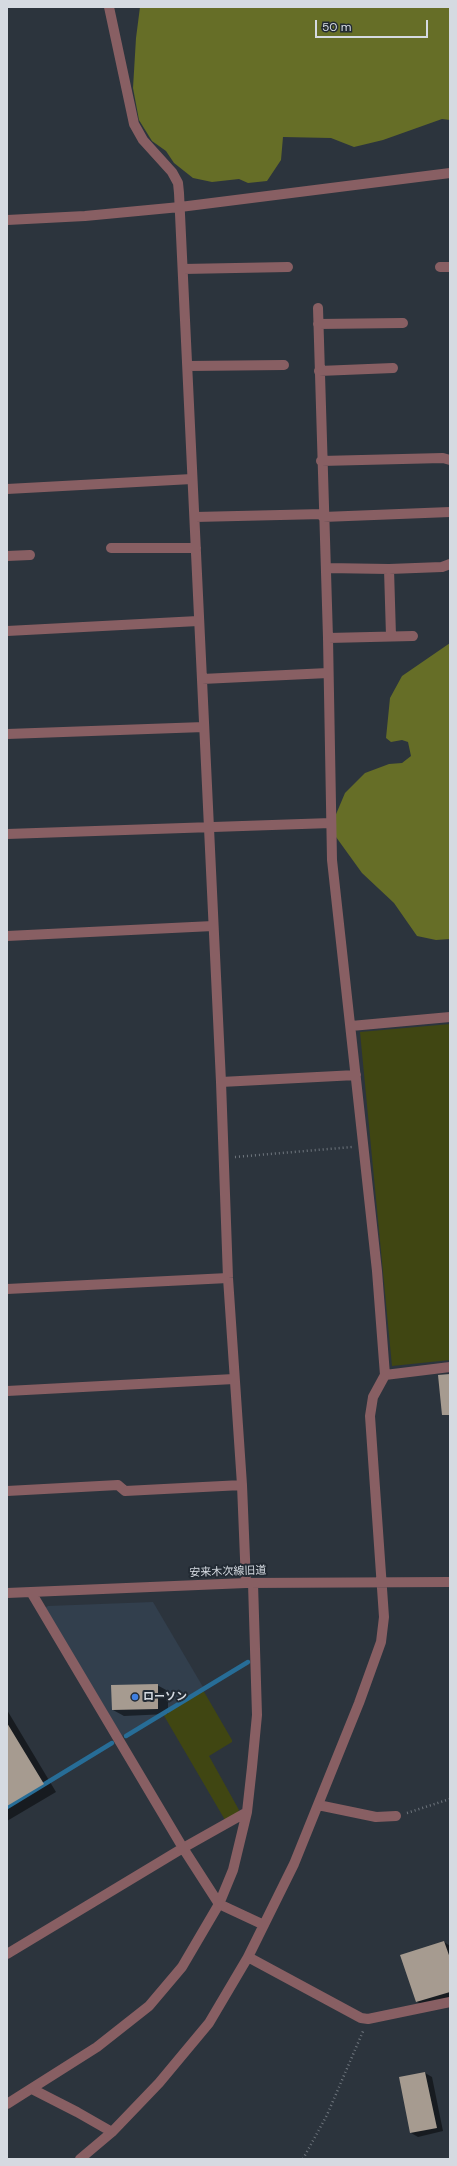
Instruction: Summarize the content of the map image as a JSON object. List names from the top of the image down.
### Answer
{
  "streets": {
    "street": ["安来木次線旧道"]
  },
  "places": ["ローソン"],
  "scale_bar": "50 m"
}
